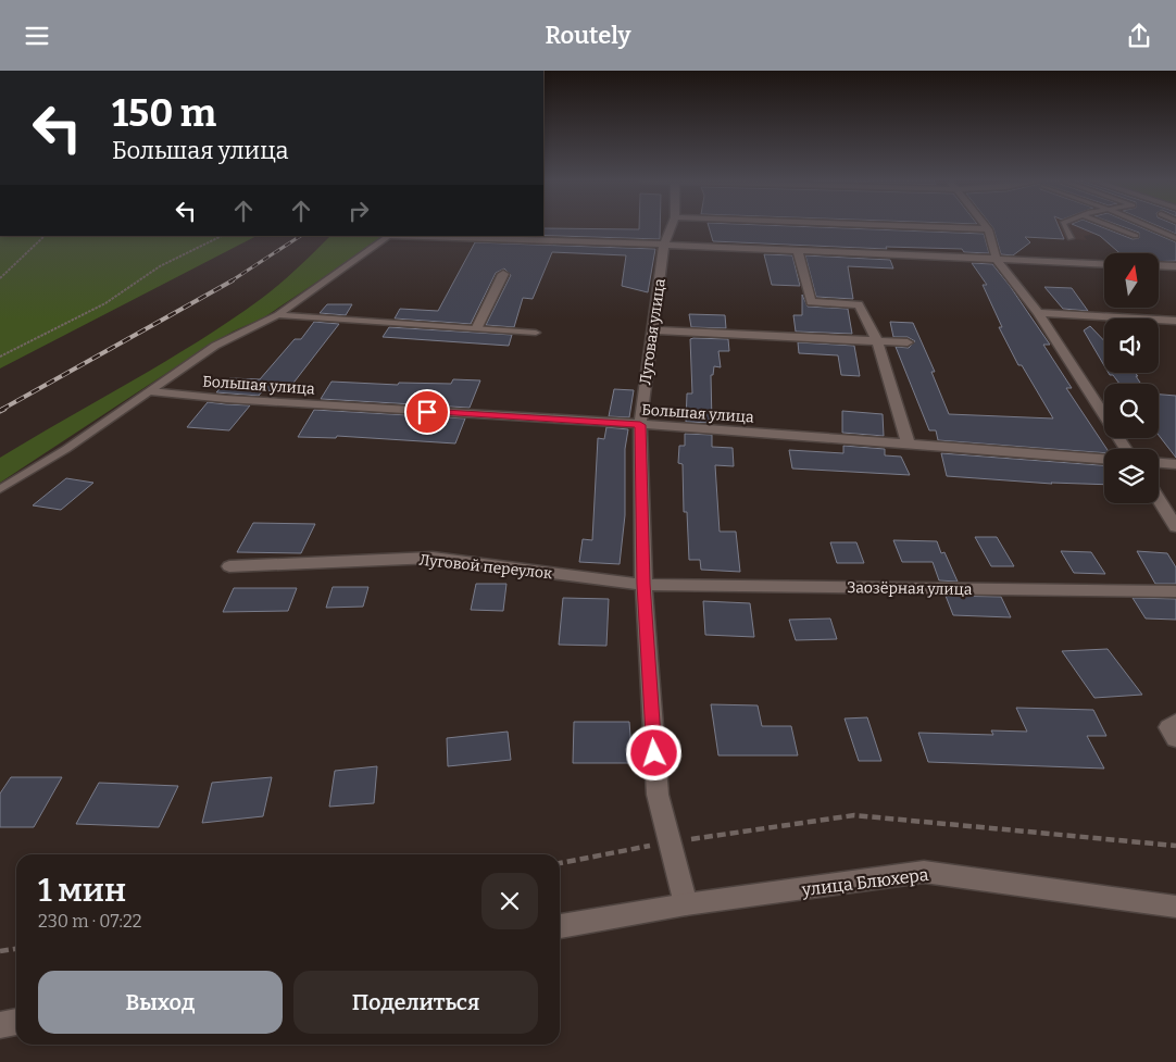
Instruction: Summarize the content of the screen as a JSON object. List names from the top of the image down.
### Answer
{
  "streets": {
    "street": [
      "Луговая улица",
      "Большая улица",
      "Луговой переулок",
      "Заозёрная улица",
      "улица Блюхера"
    ]
  },
  "crossings": [
    ["Луговая улица", "Большая улица"],
    ["Луговая улица", "Луговой переулок"],
    ["Луговая улица", "Заозёрная улица"],
    ["Луговая улица", "улица Блюхера"],
    ["Луговой переулок", "Заозёрная улица"]
  ],
  "north": "top",
  "page": {
    "header": "Routely",
    "turn": ["150 m", "Большая улица"],
    "heading": ["1 мин", "230 m · 07:22"],
    "buttons": ["Выход", "Поделиться"]
  }
}
